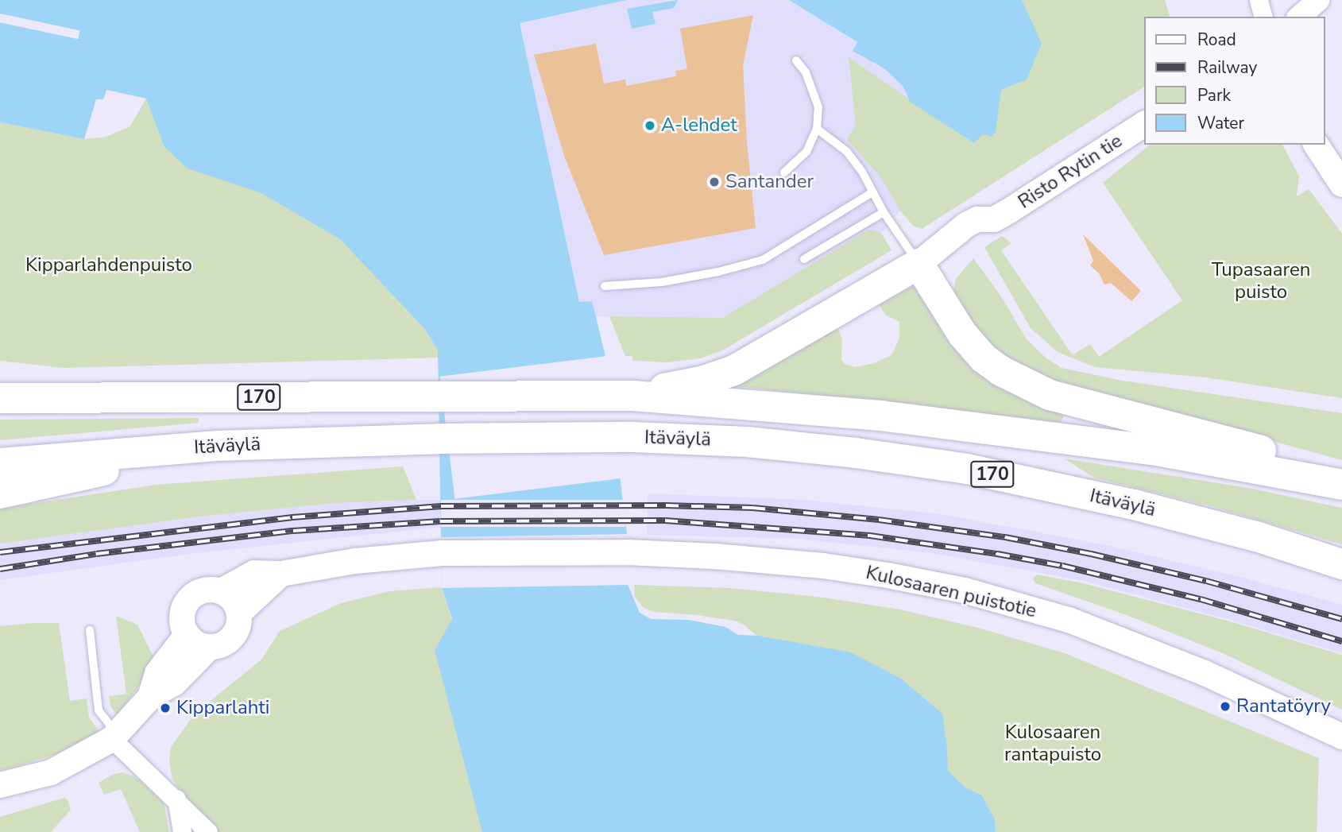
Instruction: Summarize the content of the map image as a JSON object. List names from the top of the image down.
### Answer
{
  "streets": {
    "highway": ["170", "Itäväylä"],
    "main road": ["Risto Rytin tie", "Kulosaaren puistotie"]
  },
  "parks": ["Kipparlahdenpuisto", "Tupasaaren puisto", "Kulosaaren rantapuisto"],
  "places": [
    "A-lehdet",
    "Santander",
    "Rantatöyry",
    "Kipparlahti"
  ],
  "legend": [
    "Road",
    "Railway",
    "Park",
    "Water"
  ]
}
